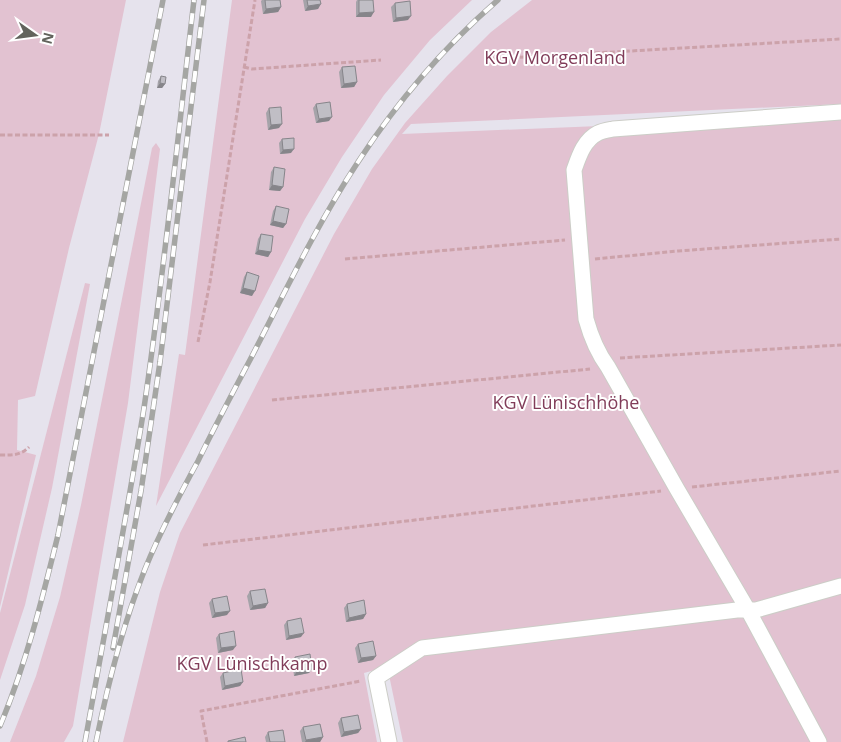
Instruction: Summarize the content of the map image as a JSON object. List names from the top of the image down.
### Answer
{
  "parks": ["KGV Morgenland", "KGV Lünischhöhe", "KGV Lünischkamp"],
  "north": "right"
}
